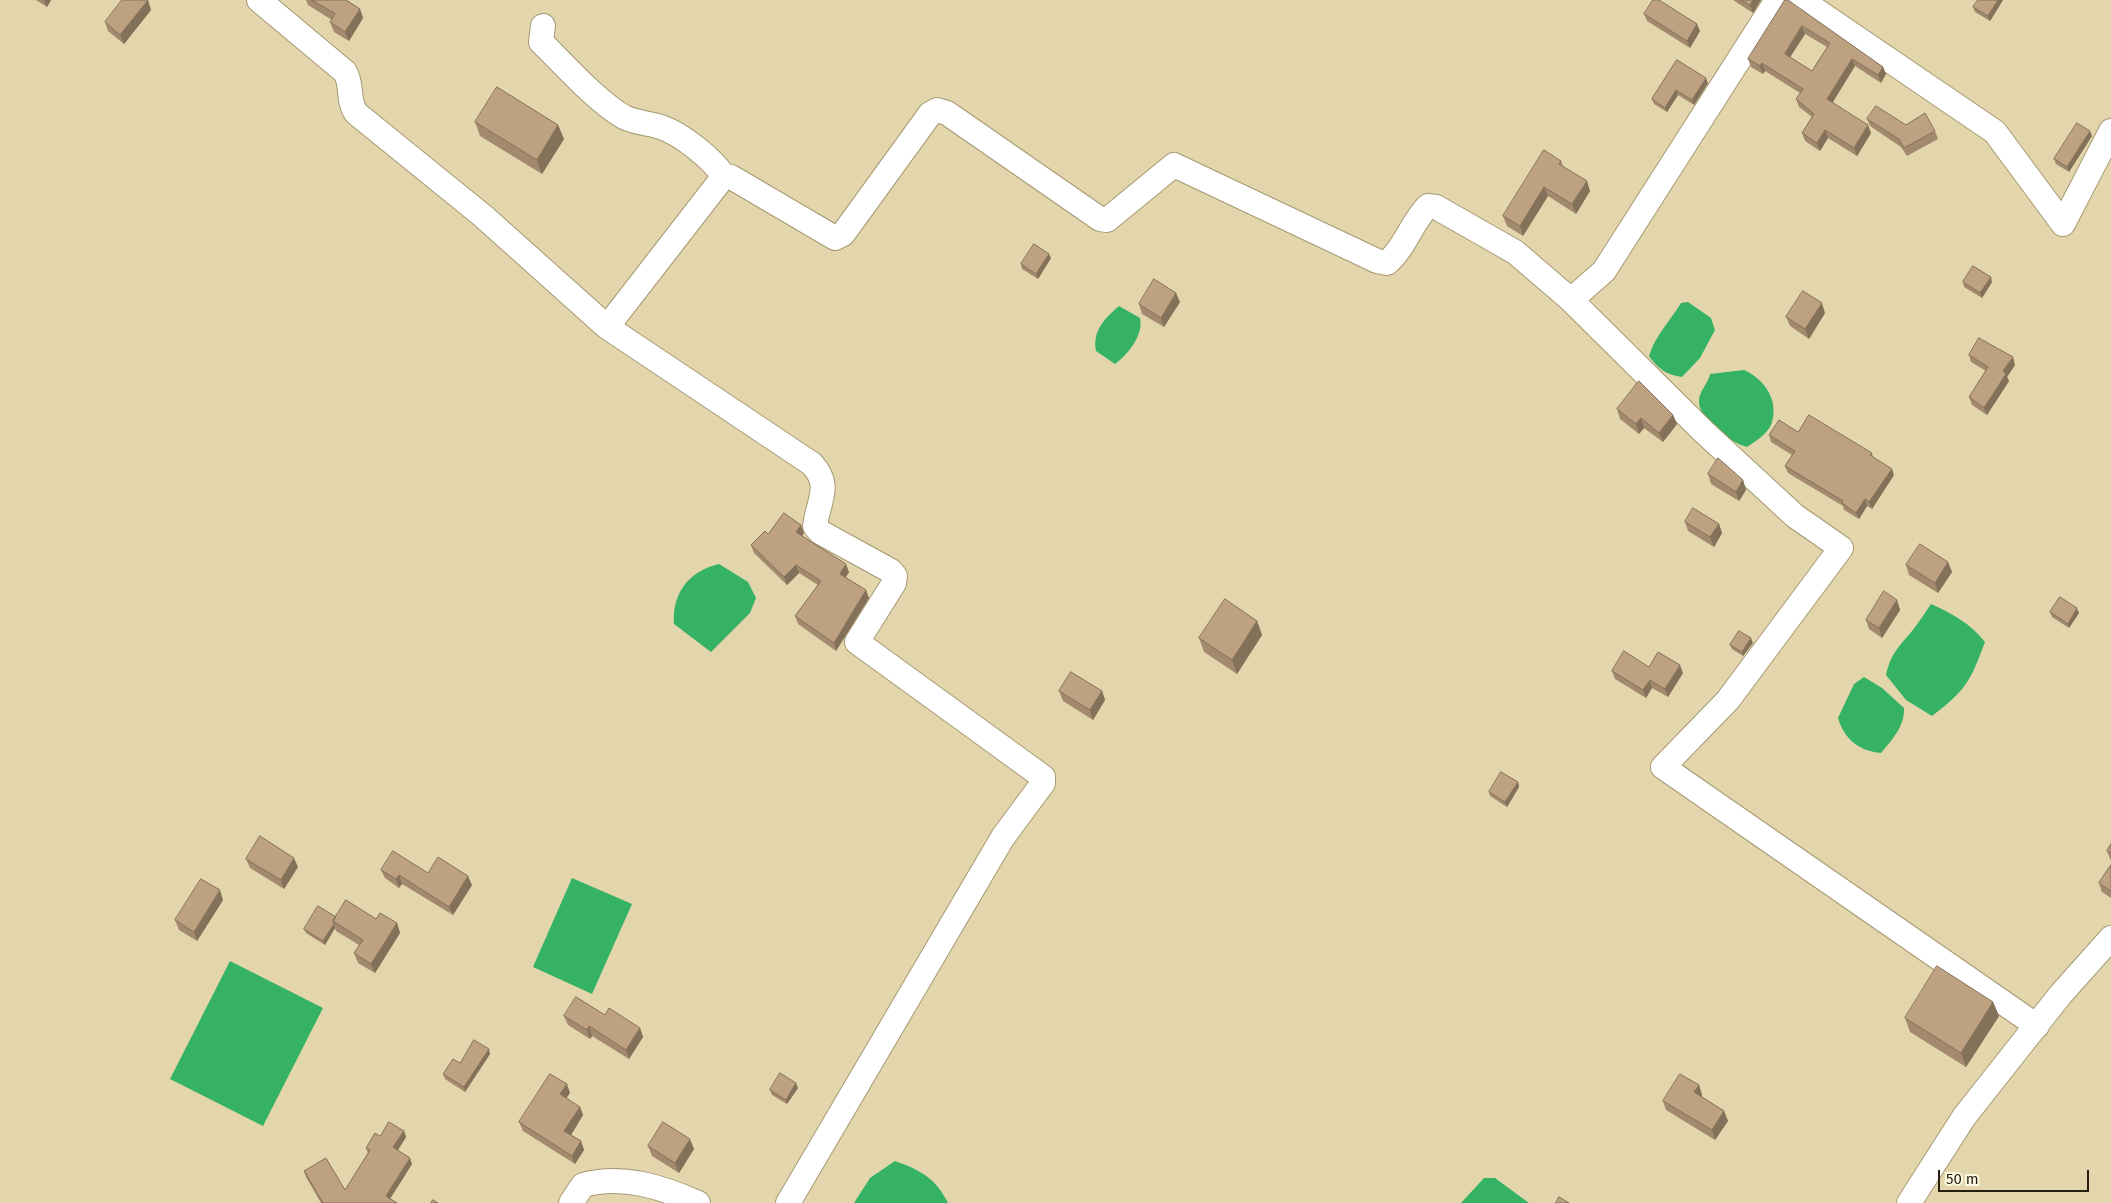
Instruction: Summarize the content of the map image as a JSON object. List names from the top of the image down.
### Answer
{
  "scale_bar": "50 m"
}
